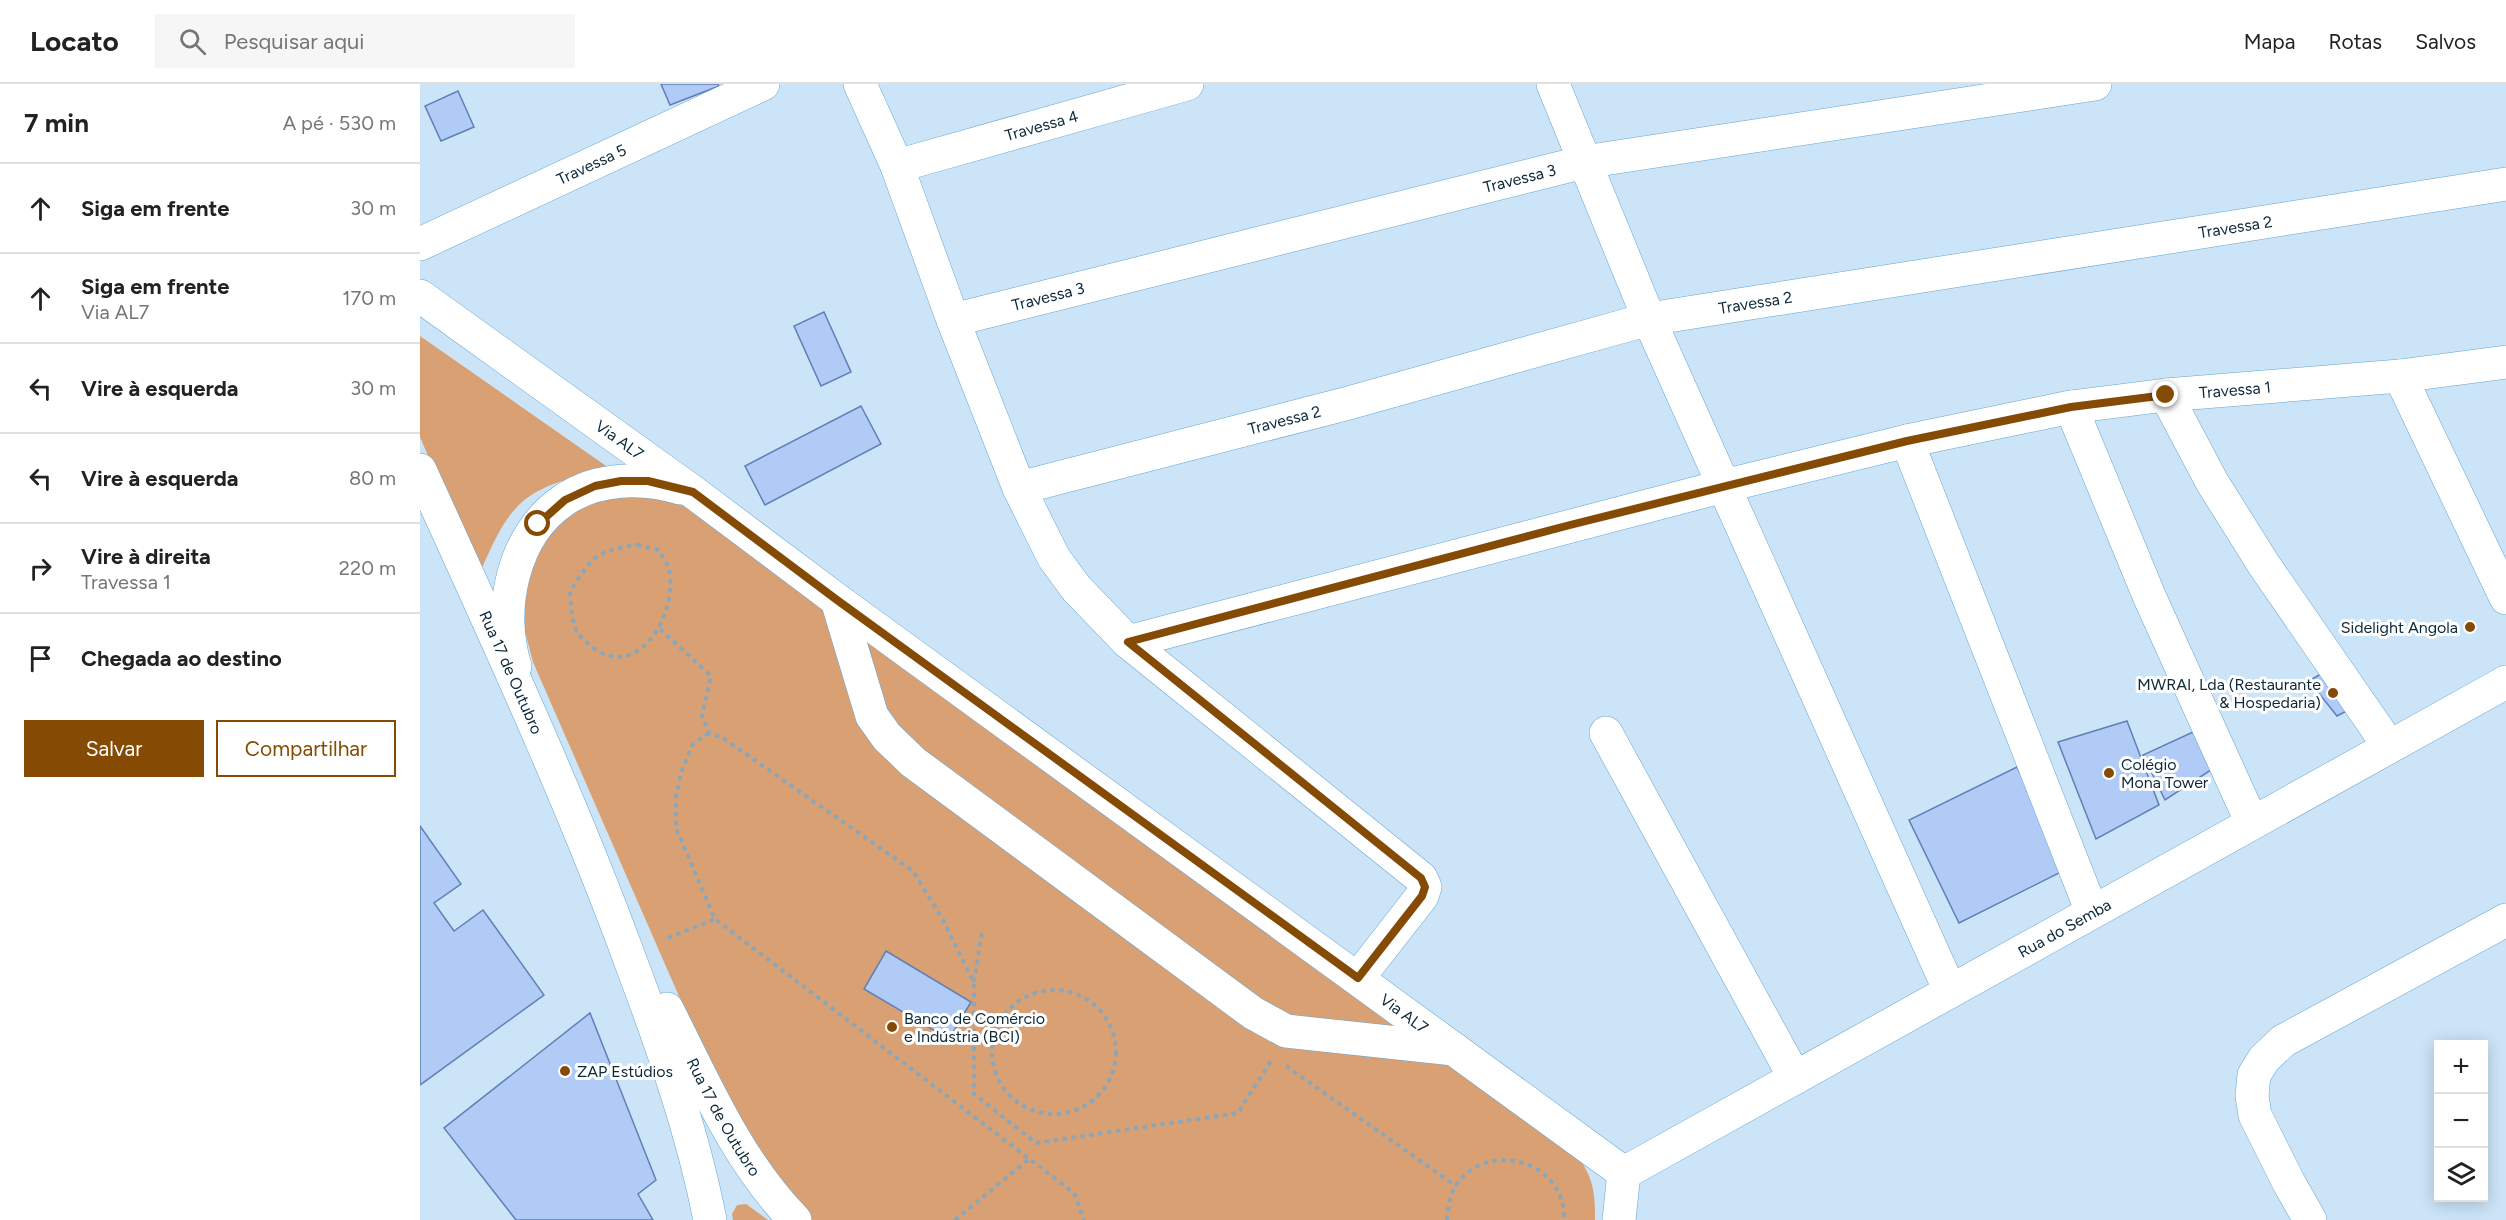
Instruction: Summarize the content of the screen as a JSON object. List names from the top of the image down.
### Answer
{
  "streets": {
    "street": [
      "Travessa 4",
      "Travessa 5",
      "Travessa 3",
      "Travessa 2",
      "Travessa 1",
      "Via AL7",
      "Rua 17 de Outubro",
      "Rua do Semba"
    ]
  },
  "crossings": [
    ["Via AL7", "Rua do Semba"]
  ],
  "places": [
    "Sidelight Angola",
    "MWRAI, Lda (Restaurante & Hospedaria)",
    "Colégio Mona Tower",
    "Banco de Comércio e Indústria (BCI)",
    "ZAP Estúdios"
  ],
  "page": {
    "header": "Locato",
    "search": "Pesquisar aqui",
    "nav": ["Mapa", "Rotas", "Salvos"],
    "heading": ["7 min", "A pé · 530 m"],
    "list": [
      ["Siga em frente", "30 m"],
      ["Siga em frente", "Via AL7", "170 m"],
      ["Vire à esquerda", "30 m"],
      ["Vire à esquerda", "80 m"],
      ["Vire à direita", "Travessa 1", "220 m"],
      "Chegada ao destino"
    ],
    "buttons": ["Salvar", "Compartilhar"],
    "map_buttons": ["+", "−"]
  }
}
